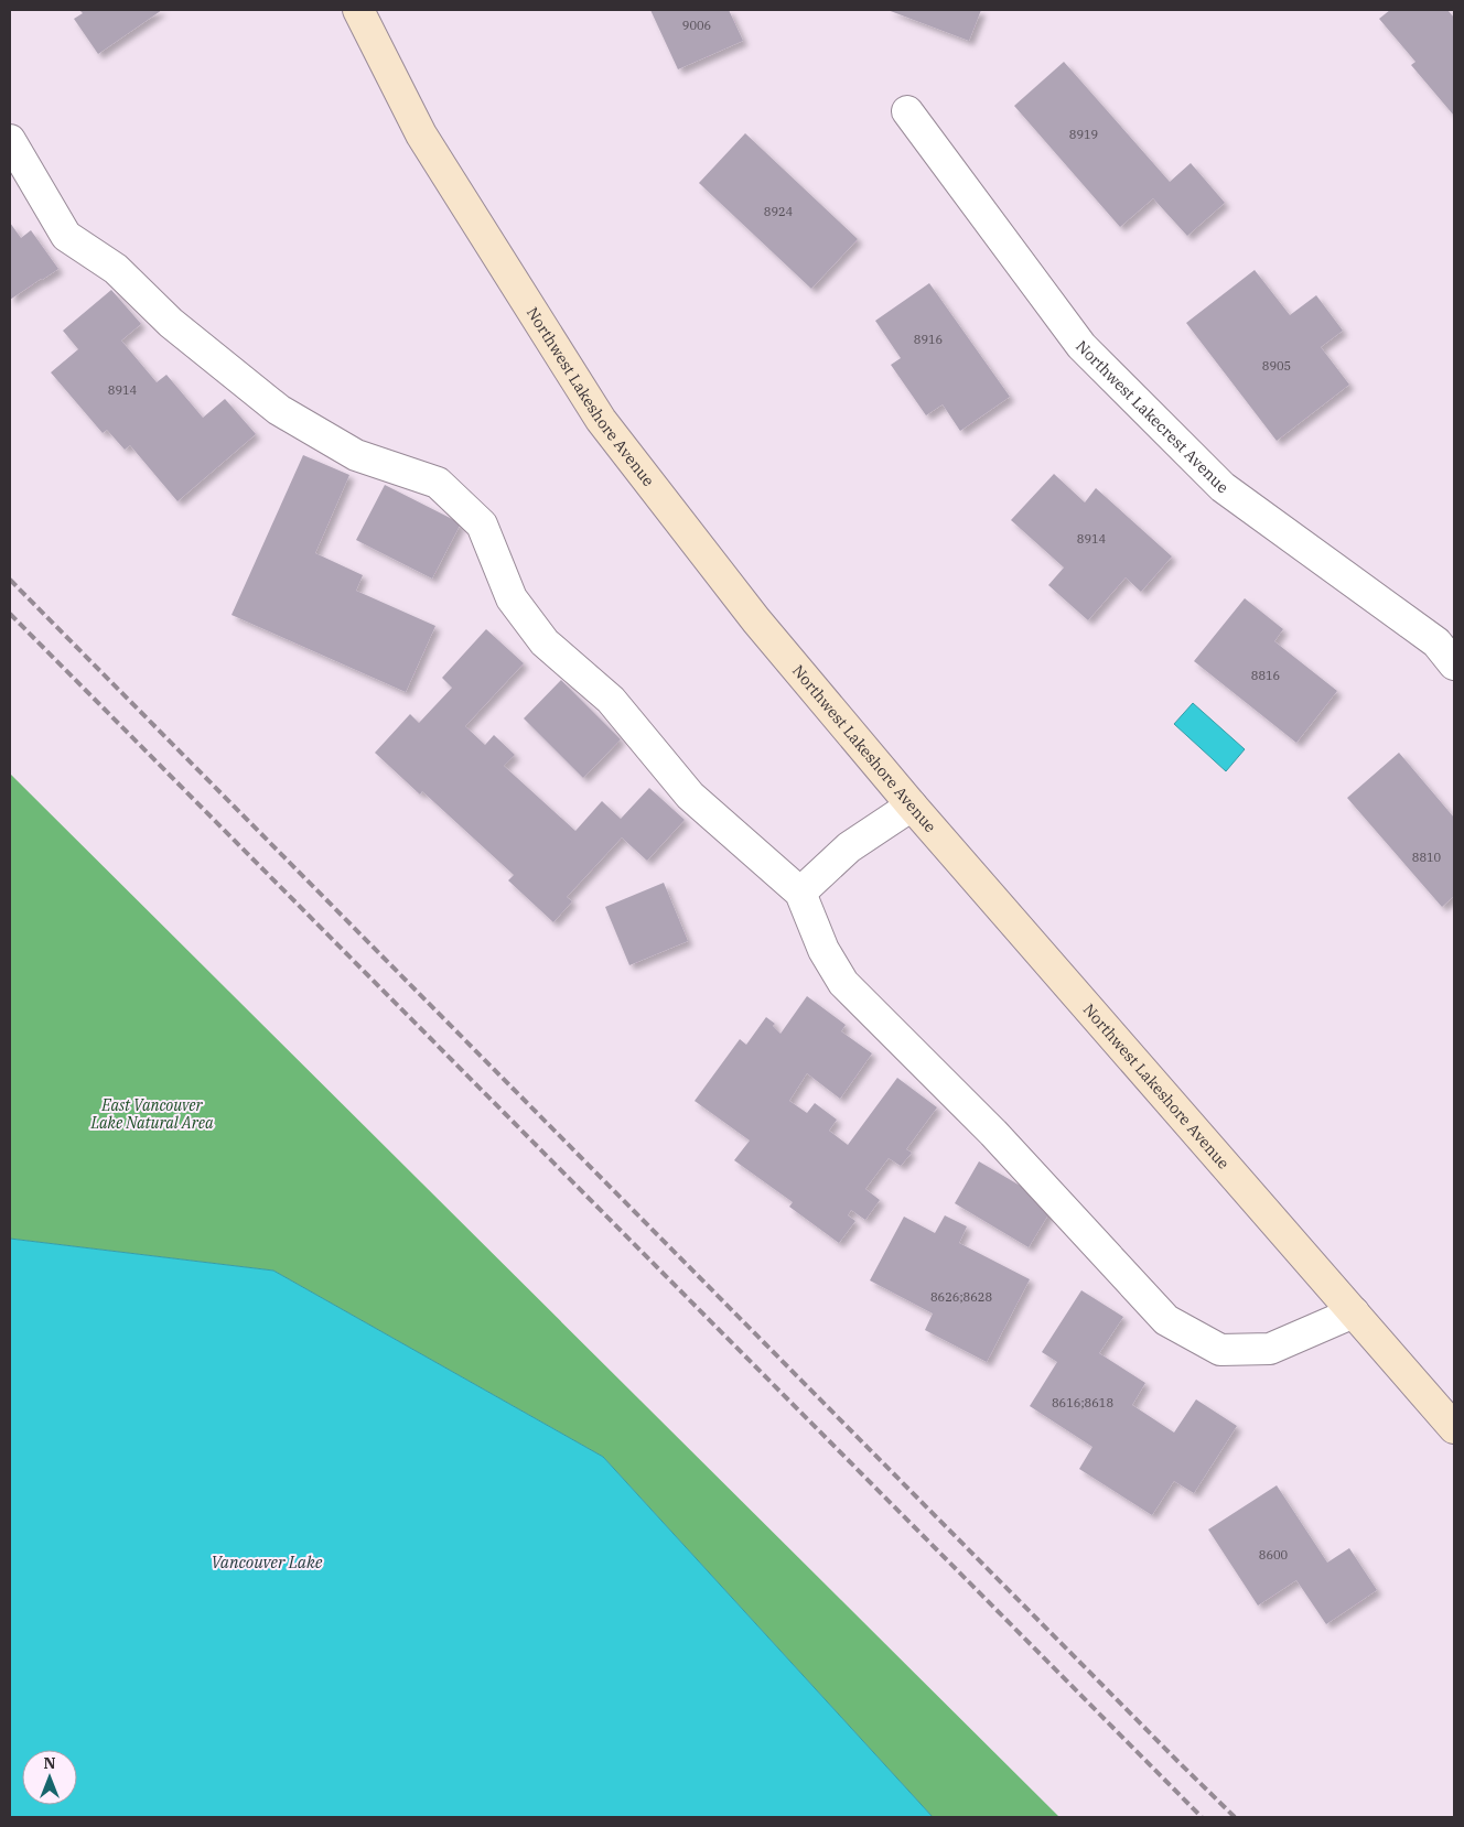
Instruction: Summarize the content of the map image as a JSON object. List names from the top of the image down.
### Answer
{
  "streets": {
    "main road": ["Northwest Lakeshore Avenue"],
    "street": ["Northwest Lakecrest Avenue"]
  },
  "water": ["Vancouver Lake"],
  "parks": ["East Vancouver Lake Natural Area"],
  "house_numbers": [
    "9006",
    "8919",
    "8924",
    "8916",
    "8905",
    "8914",
    "8914",
    "8816",
    "8810",
    "8626;8628",
    "8616;8618",
    "8600"
  ],
  "north": "top"
}
